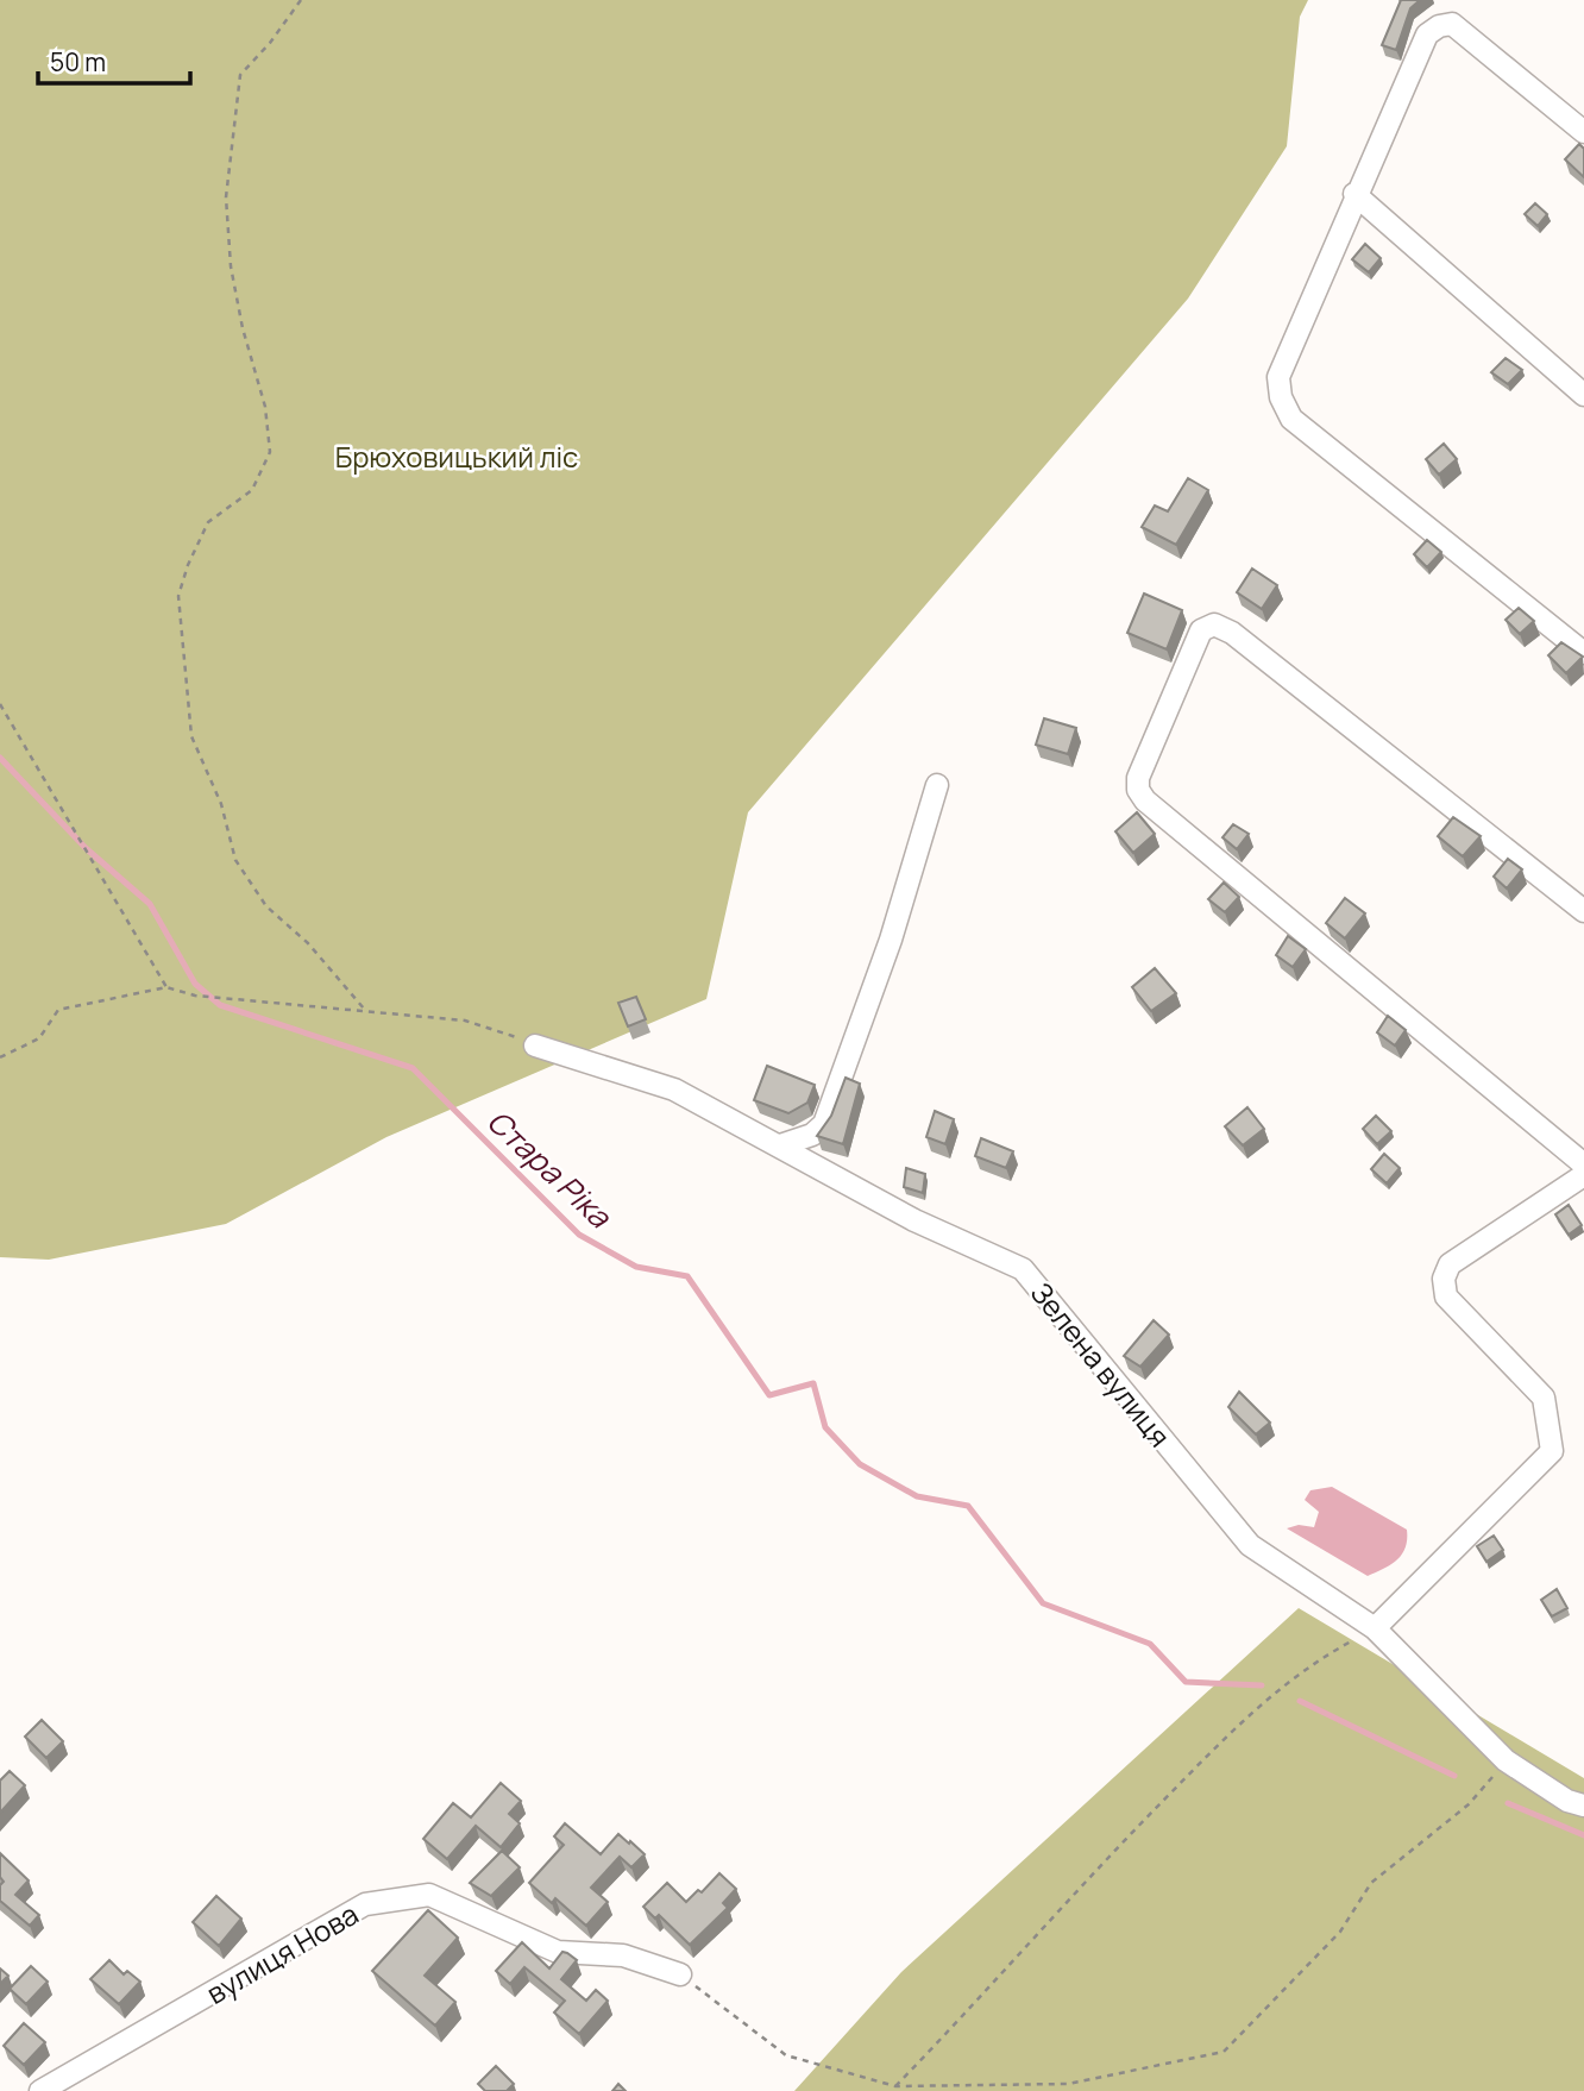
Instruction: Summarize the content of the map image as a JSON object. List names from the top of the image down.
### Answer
{
  "streets": {
    "street": ["Зелена вулиця", "вулиця Нова"]
  },
  "water": ["Стара Ріка"],
  "parks": ["Брюховицький ліс"],
  "scale_bar": "50 m"
}
